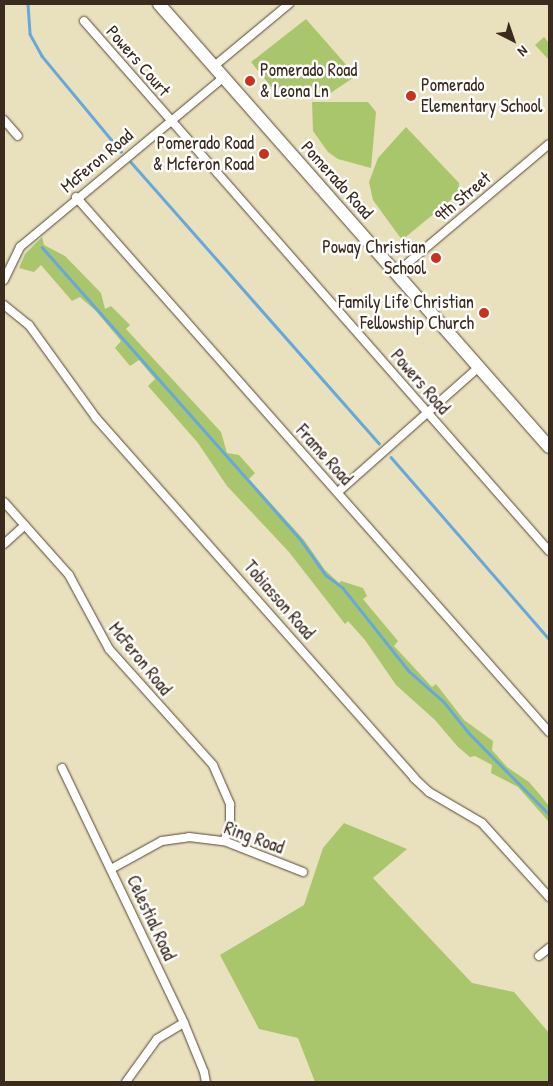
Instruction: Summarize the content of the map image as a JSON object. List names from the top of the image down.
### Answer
{
  "streets": {
    "main road": ["Pomerado Road"],
    "street": [
      "Powers Court",
      "McFeron Road",
      "9th Street",
      "Powers Road",
      "Frame Road",
      "Tobiasson Road",
      "Ring Road",
      "Celestial Road"
    ]
  },
  "crossings": [
    ["Powers Court", "McFeron Road"],
    ["Powers Court", "Powers Road"],
    ["McFeron Road", "Pomerado Road"],
    ["McFeron Road", "Powers Road"],
    ["McFeron Road", "Frame Road"],
    ["McFeron Road", "Ring Road"],
    ["Pomerado Road", "9th Street"],
    ["Ring Road", "Celestial Road"]
  ],
  "places": [
    "Pomerado Road & Leona Ln",
    "Pomerado Elementary School",
    "Pomerado Road & Mcferon Road",
    "Poway Christian School",
    "Family Life Christian Fellowship Church"
  ],
  "north": "bottom right"
}
